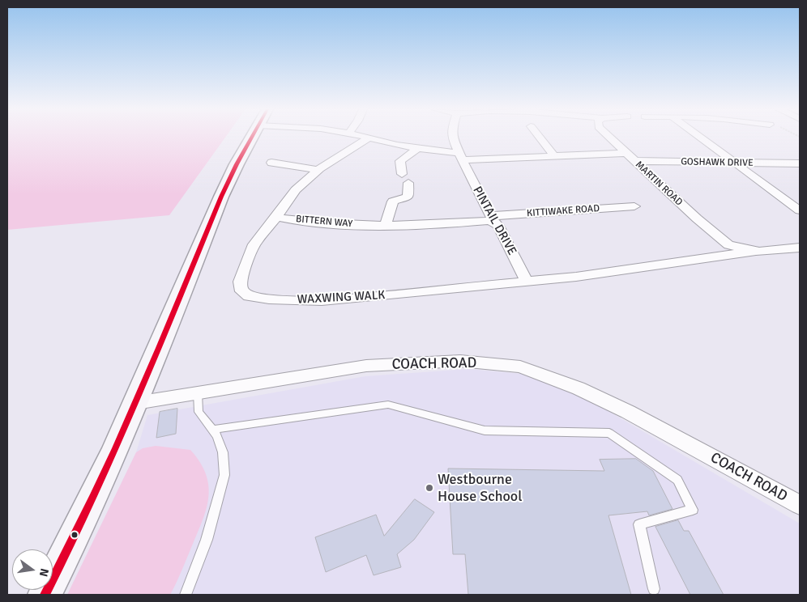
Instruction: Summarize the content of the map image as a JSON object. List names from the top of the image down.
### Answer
{
  "streets": {
    "street": [
      "GOSHAWK DRIVE",
      "MARTIN ROAD",
      "KITTIWAKE ROAD",
      "PINTAIL DRIVE",
      "BITTERN WAY",
      "WAXWING WALK",
      "COACH ROAD"
    ]
  },
  "crossings": [
    ["GOSHAWK DRIVE", "MARTIN ROAD"],
    ["KITTIWAKE ROAD", "PINTAIL DRIVE"],
    ["KITTIWAKE ROAD", "BITTERN WAY"],
    ["PINTAIL DRIVE", "BITTERN WAY"],
    ["PINTAIL DRIVE", "WAXWING WALK"],
    ["BITTERN WAY", "WAXWING WALK"]
  ],
  "places": ["Westbourne House School"],
  "north": "right"
}
